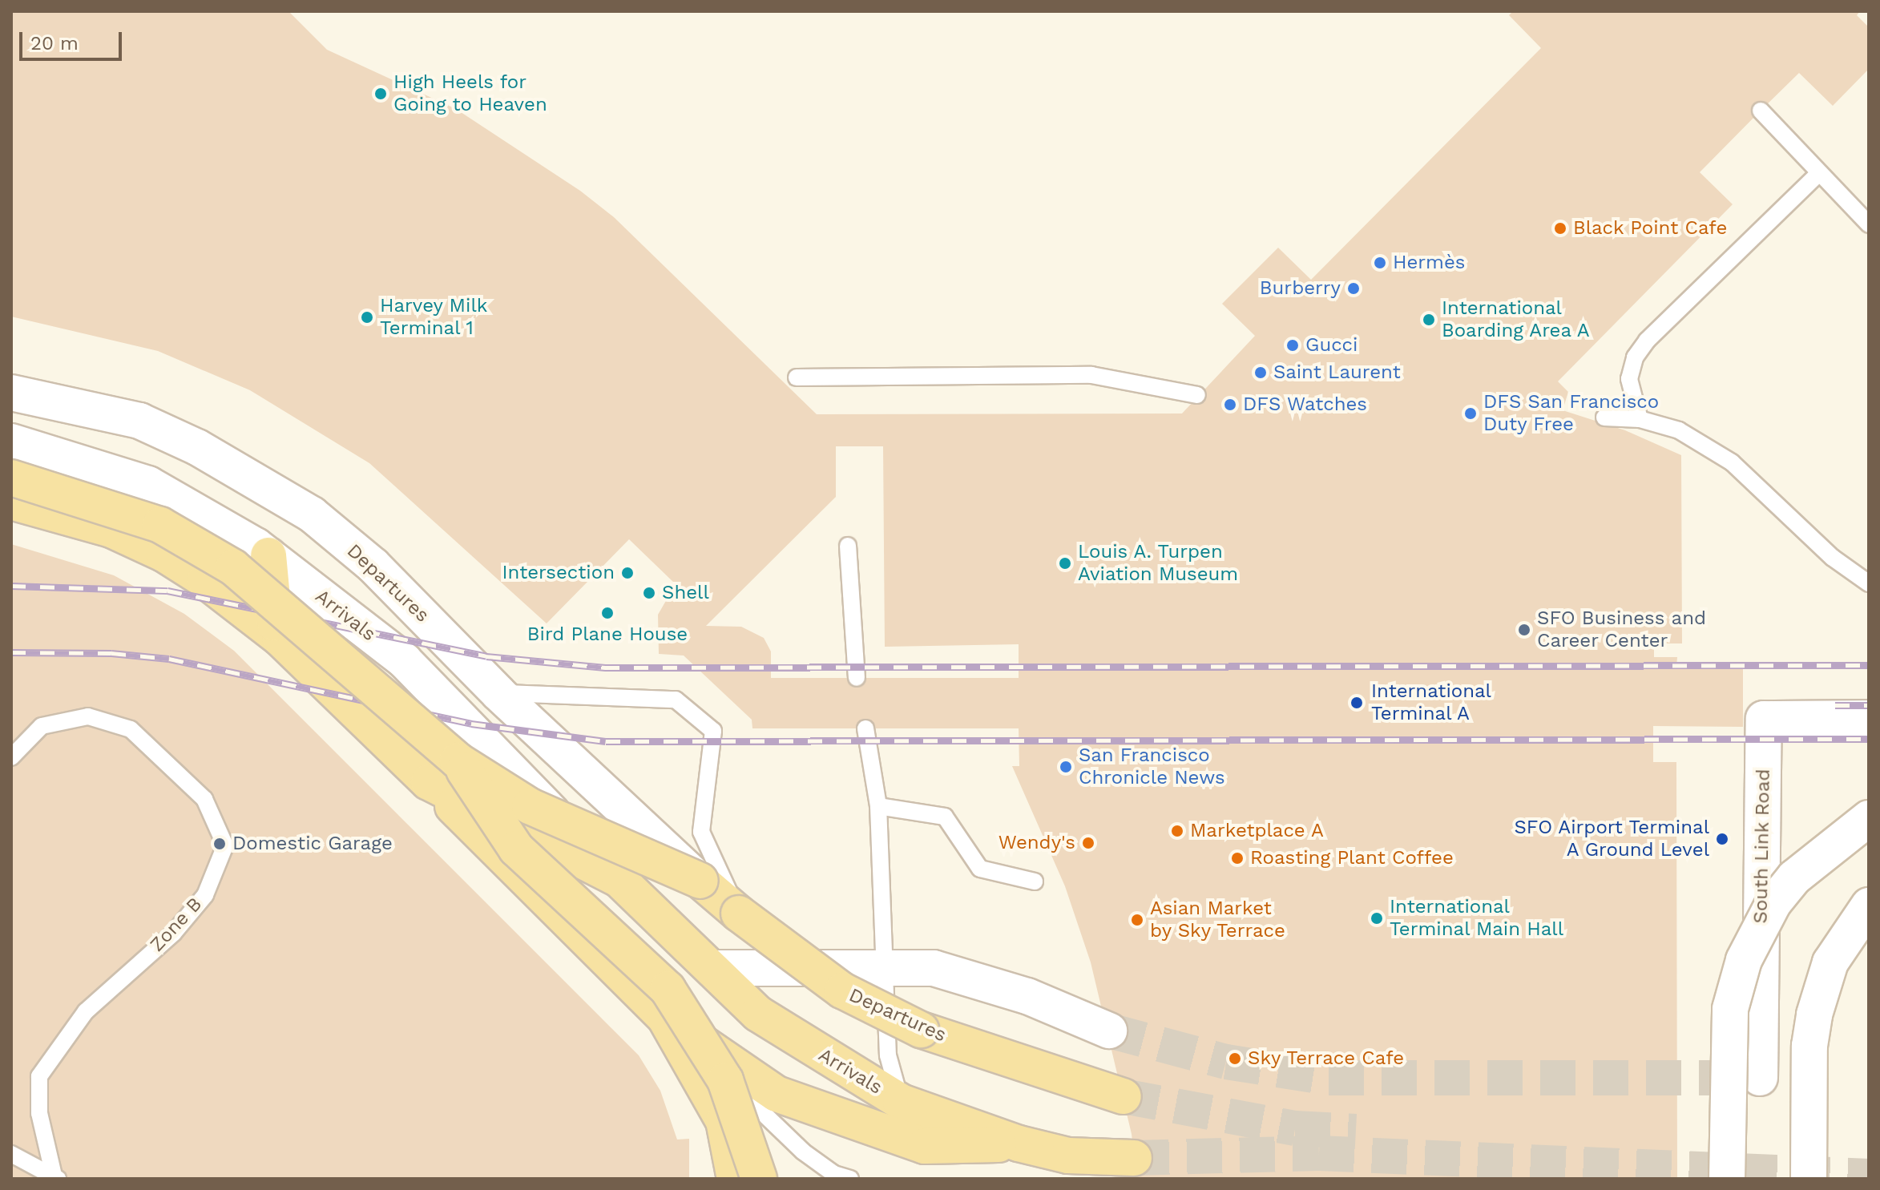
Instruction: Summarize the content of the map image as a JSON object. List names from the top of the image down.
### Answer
{
  "streets": {
    "main road": ["Departures", "Arrivals", "South Link Road"],
    "lane": ["Zone B"]
  },
  "places": [
    "High Heels for Going to Heaven",
    "Black Point Cafe",
    "Hermès",
    "Burberry",
    "Harvey Milk Terminal 1",
    "International Boarding Area A",
    "Gucci",
    "Saint Laurent",
    "DFS Watches",
    "DFS San Francisco Duty Free",
    "Louis A. Turpen Aviation Museum",
    "Intersection",
    "Shell",
    "Bird Plane House",
    "SFO Business and Career Center",
    "International Terminal A",
    "San Francisco Chronicle News",
    "Marketplace A",
    "SFO Airport Terminal A Ground Level",
    "Wendy's",
    "Domestic Garage",
    "Roasting Plant Coffee",
    "International Terminal Main Hall",
    "Asian Market by Sky Terrace",
    "Sky Terrace Cafe"
  ],
  "scale_bar": "20 m"
}
